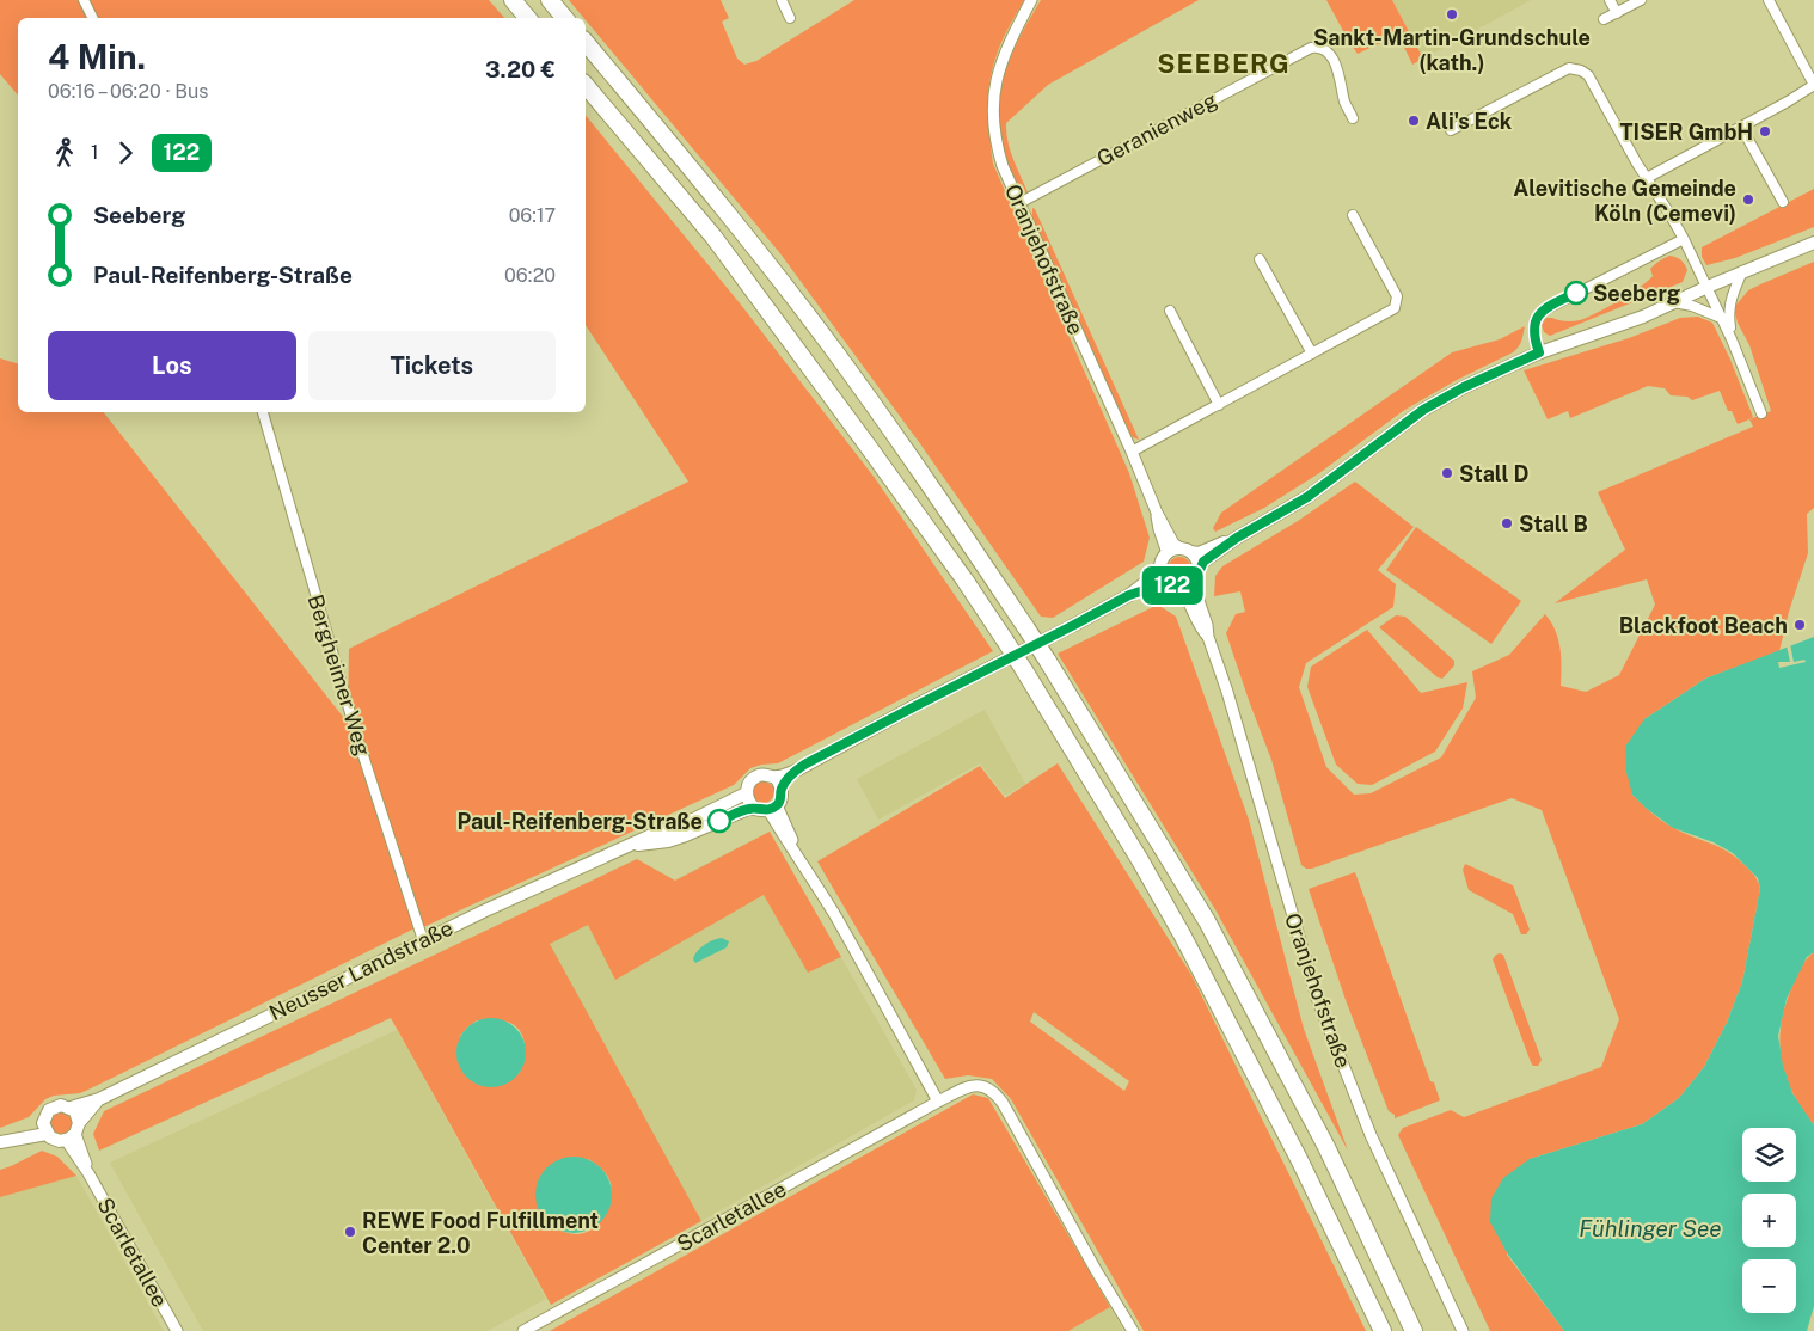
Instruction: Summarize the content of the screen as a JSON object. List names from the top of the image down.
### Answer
{
  "streets": {
    "main road": ["Neusser Landstraße"],
    "street": [
      "Geranienweg",
      "Oranjehofstraße",
      "Bergheimer Weg",
      "Scarletallee"
    ]
  },
  "crossings": [
    ["Geranienweg", "Oranjehofstraße"],
    ["Oranjehofstraße", "Neusser Landstraße"],
    ["Bergheimer Weg", "Neusser Landstraße"],
    ["Neusser Landstraße", "Scarletallee"]
  ],
  "districts": ["SEEBERG"],
  "water": ["Fühlinger See"],
  "places": [
    "Sankt-Martin-Grundschule (kath.)",
    "Ali's Eck",
    "TISER GmbH",
    "Alevitische Gemeinde Köln (Cemevi)",
    "Seeberg",
    "Stall D",
    "Stall B",
    "Blackfoot Beach",
    "Paul-Reifenberg-Straße",
    "REWE Food Fulfillment Center 2.0"
  ],
  "lines": ["bus line 122"],
  "page": {
    "on_map": "122",
    "heading": ["4 Min.", "06:16 – 06:20 · Bus", "3.20 €"],
    "legs": ["1", "122"],
    "list": [
      {
        "name": "Seeberg",
        "value": "06:17"
      },
      {
        "name": "Paul-Reifenberg-Straße",
        "value": "06:20"
      }
    ],
    "buttons": ["Los", "Tickets"],
    "map_buttons": ["+", "−"]
  }
}
